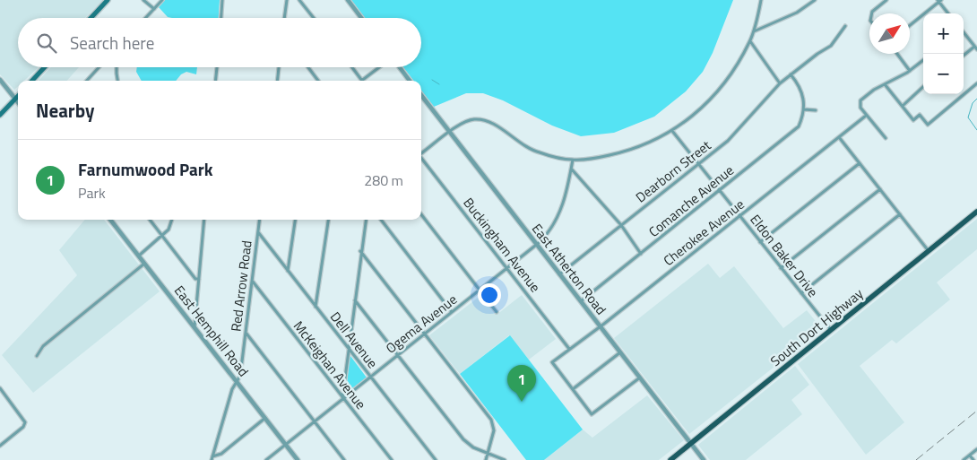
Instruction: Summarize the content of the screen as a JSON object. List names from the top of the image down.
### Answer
{
  "streets": {
    "main road": ["South Dort Highway"],
    "street": [
      "Dearborn Street",
      "Comanche Avenue",
      "Cherokee Avenue",
      "Buckingham Avenue",
      "Eldon Baker Drive",
      "East Atherton Road",
      "Red Arrow Road",
      "Ogema Avenue",
      "East Hemphill Road",
      "Dell Avenue",
      "McKeighan Avenue"
    ]
  },
  "crossings": [
    ["Dearborn Street", "Eldon Baker Drive"],
    ["Dearborn Street", "East Atherton Road"],
    ["Comanche Avenue", "Eldon Baker Drive"],
    ["Comanche Avenue", "East Atherton Road"],
    ["Cherokee Avenue", "Buckingham Avenue"],
    ["Cherokee Avenue", "Eldon Baker Drive"],
    ["Cherokee Avenue", "East Atherton Road"],
    ["Buckingham Avenue", "Ogema Avenue"],
    ["Eldon Baker Drive", "South Dort Highway"],
    ["East Atherton Road", "Ogema Avenue"],
    ["East Atherton Road", "South Dort Highway"],
    ["Red Arrow Road", "East Hemphill Road"],
    ["Red Arrow Road", "Dell Avenue"],
    ["Red Arrow Road", "McKeighan Avenue"],
    ["Ogema Avenue", "East Hemphill Road"],
    ["Ogema Avenue", "Dell Avenue"],
    ["Ogema Avenue", "McKeighan Avenue"]
  ],
  "north": "top right",
  "page": {
    "map_buttons": ["+", "−"],
    "search": "Search here",
    "heading": "Nearby",
    "list": [
      {
        "mark": "1",
        "name": "Farnumwood Park",
        "note": "Park",
        "value": "280 m"
      }
    ],
    "pins": "1"
  }
}
